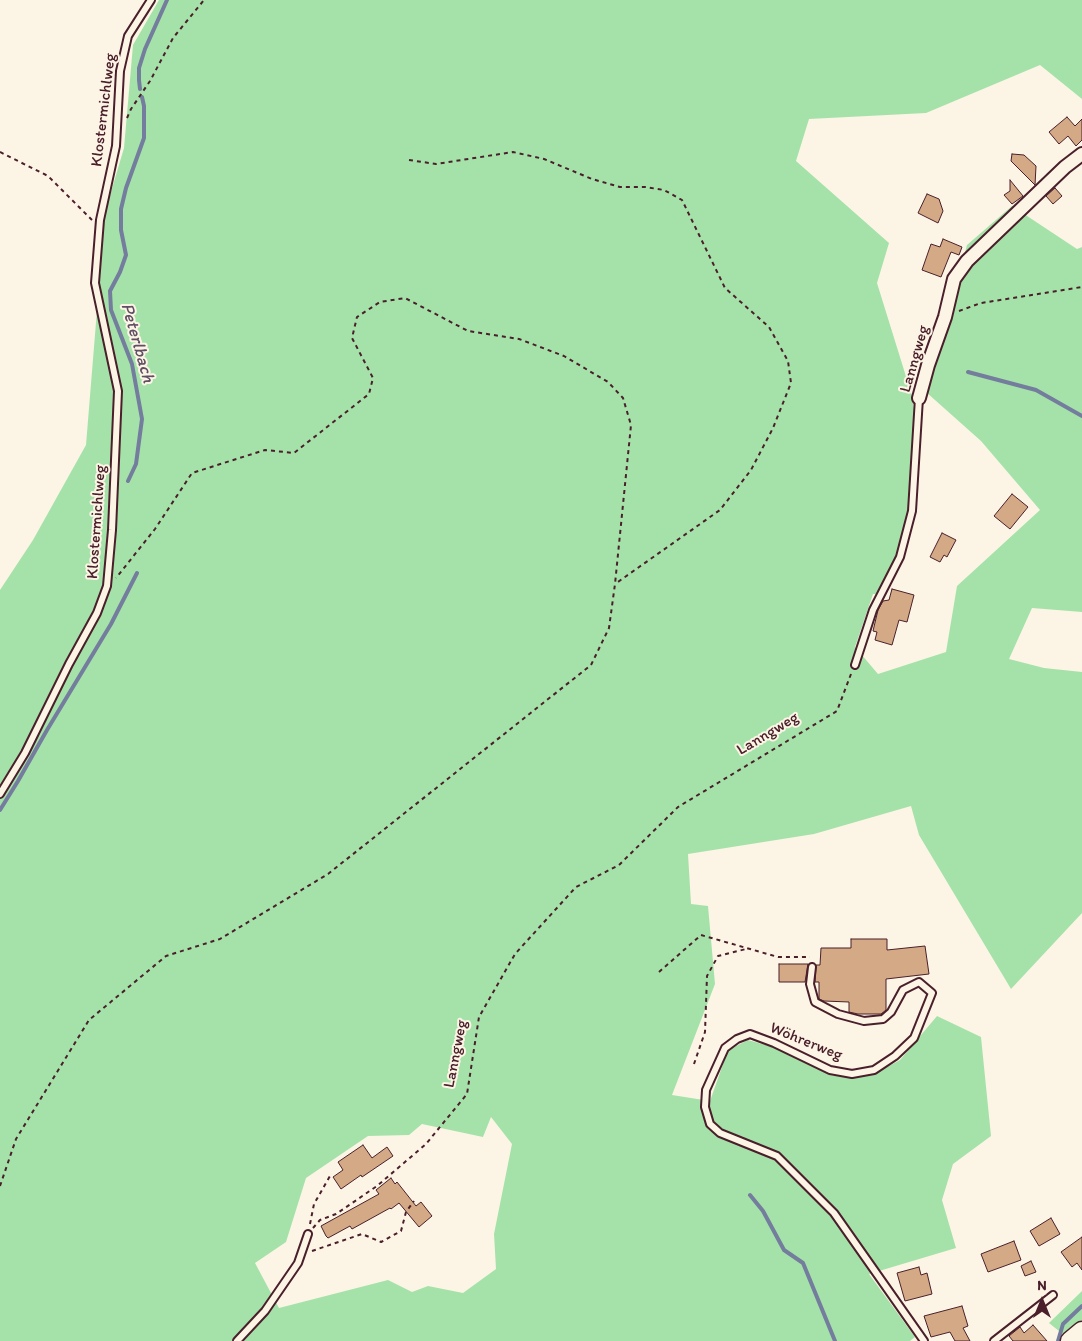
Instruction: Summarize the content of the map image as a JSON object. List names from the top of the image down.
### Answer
{
  "streets": {
    "street": ["Lanngweg"],
    "lane": ["Klostermichlweg", "Wöhrerweg"]
  },
  "water": ["Peterlbach"],
  "north": "top"
}
